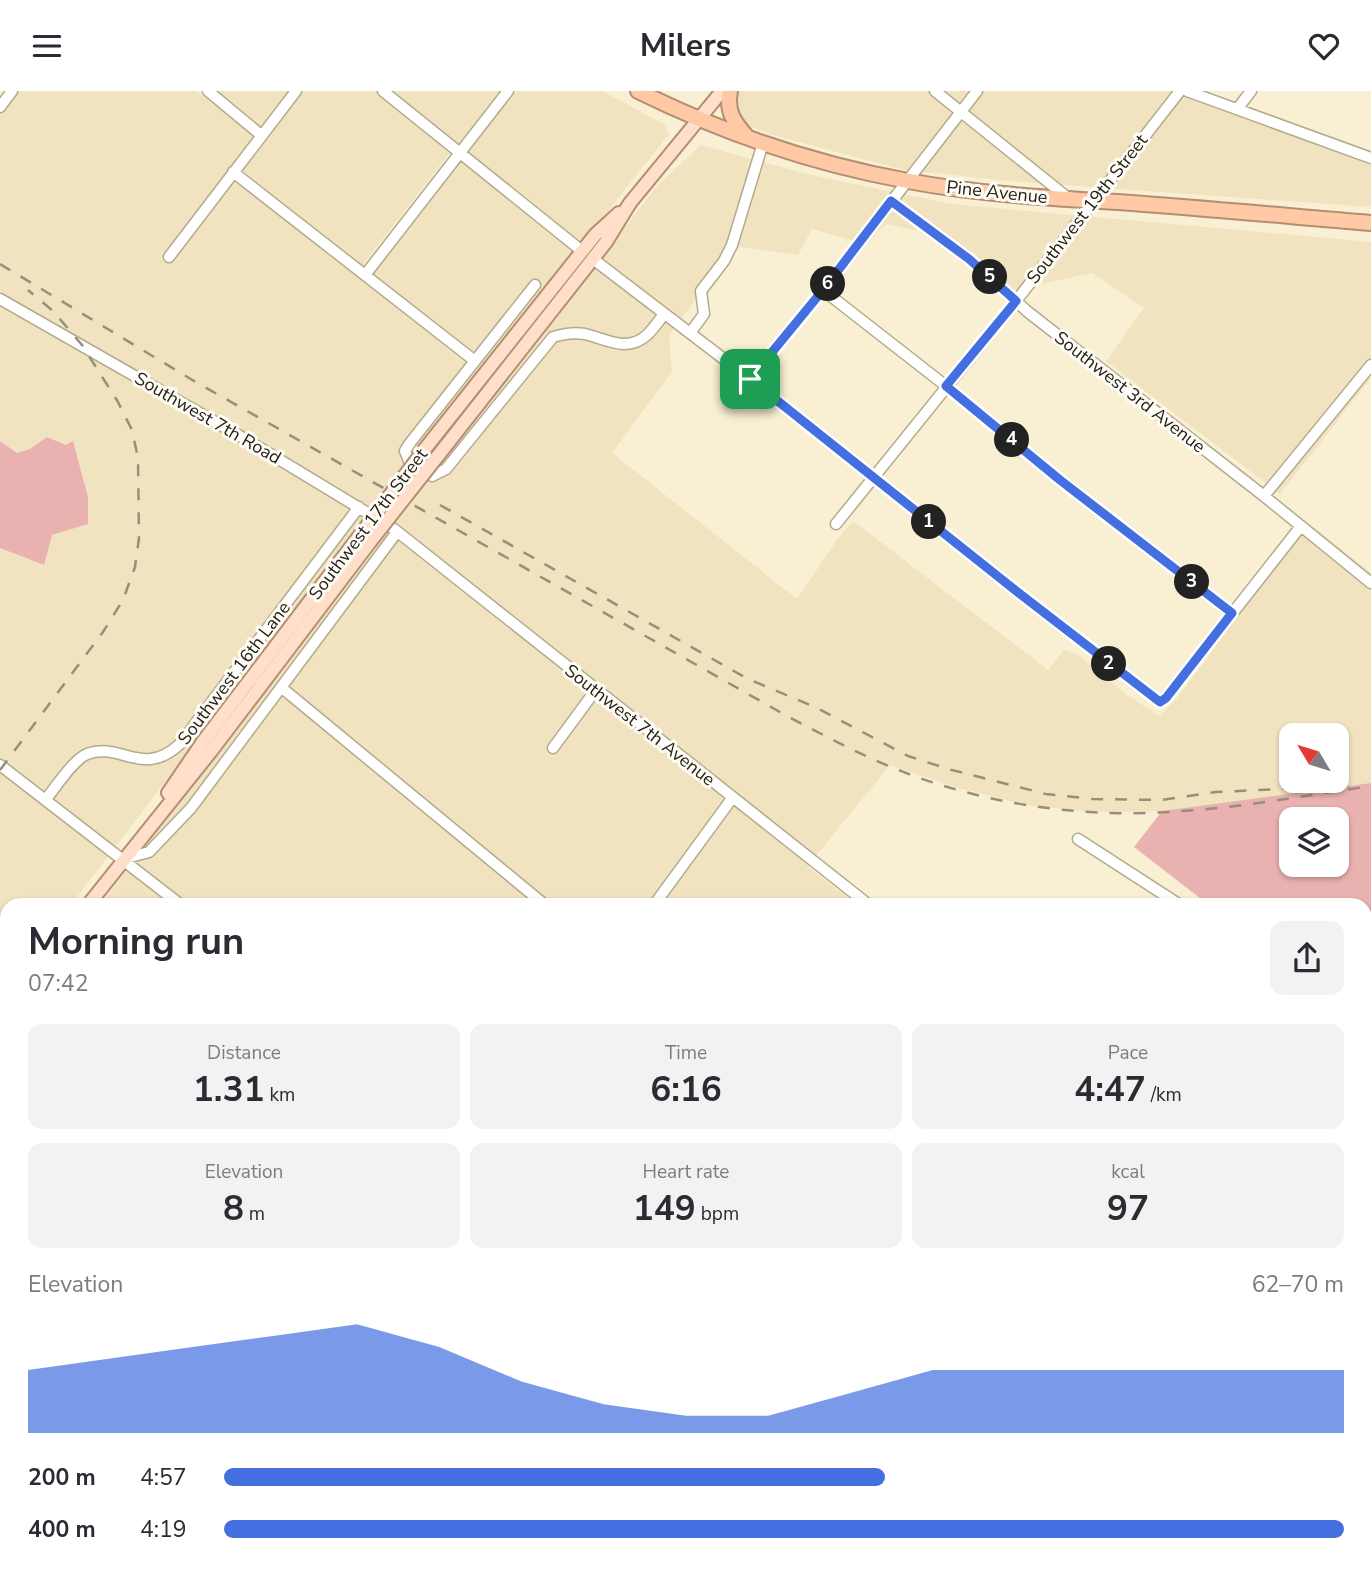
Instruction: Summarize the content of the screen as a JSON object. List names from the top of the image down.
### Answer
{
  "streets": {
    "highway": ["Pine Avenue"],
    "main road": ["Southwest 17th Street"],
    "street": [
      "Southwest 19th Street",
      "Southwest 3rd Avenue",
      "Southwest 7th Road",
      "Southwest 16th Lane",
      "Southwest 7th Avenue"
    ]
  },
  "crossings": [
    ["Pine Avenue", "Southwest 19th Street"],
    ["Pine Avenue", "Southwest 17th Street"],
    ["Southwest 19th Street", "Southwest 3rd Avenue"],
    ["Southwest 7th Road", "Southwest 16th Lane"],
    ["Southwest 7th Road", "Southwest 7th Avenue"]
  ],
  "north": "top left",
  "page": {
    "header": "Milers",
    "pins": [
      "5",
      "6",
      "4",
      "1",
      "3",
      "2"
    ],
    "heading": ["Morning run", "07:42"],
    "stats": [
      ["Distance", "1.31 km"],
      ["Time", "6:16"],
      ["Pace", "4:47 /km"],
      ["Elevation", "8 m"],
      ["Heart rate", "149 bpm"],
      ["kcal", "97"]
    ],
    "chart": ["Elevation", "62–70 m"],
    "list": [
      {
        "name": "200 m",
        "note": "4:57"
      },
      {
        "name": "400 m",
        "note": "4:19"
      }
    ]
  }
}
